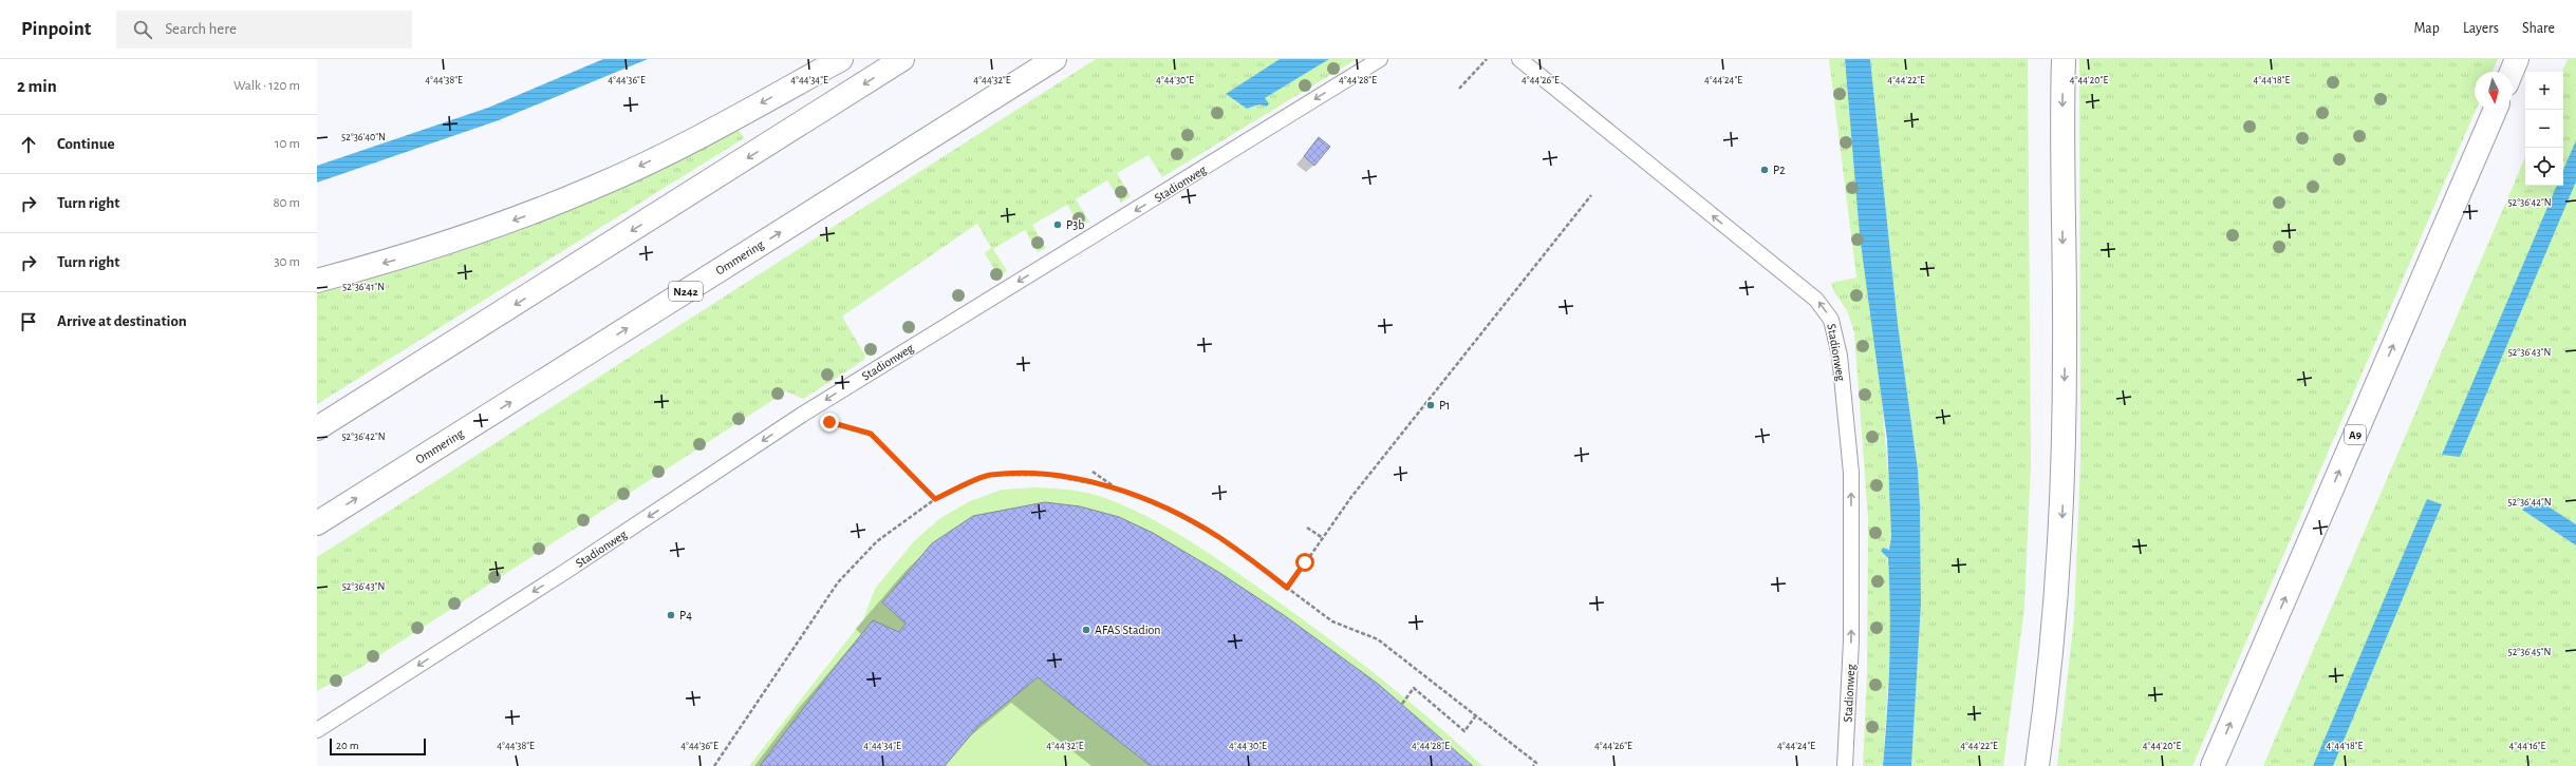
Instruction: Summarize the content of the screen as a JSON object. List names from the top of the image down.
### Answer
{
  "streets": {
    "highway": ["Ommering", "N242", "A9"],
    "lane": ["Stadionweg"]
  },
  "places": [
    "P2",
    "P3b",
    "P1",
    "P4",
    "AFAS Stadion"
  ],
  "scale_bar": "20 m",
  "north": "bottom",
  "page": {
    "header": "Pinpoint",
    "search": "Search here",
    "nav": ["Map", "Layers", "Share"],
    "heading": ["2 min", "Walk · 120 m"],
    "map_buttons": ["+", "−"],
    "list": [
      ["Continue", "10 m"],
      ["Turn right", "80 m"],
      ["Turn right", "30 m"],
      "Arrive at destination"
    ],
    "scale": "20 m"
  },
  "coordinates": [
    "4°44'38\"E",
    "4°44'36\"E",
    "4°44'34\"E",
    "4°44'32\"E",
    "4°44'30\"E",
    "4°44'28\"E",
    "4°44'26\"E",
    "4°44'24\"E",
    "4°44'22\"E",
    "4°44'20\"E",
    "4°44'18\"E",
    "52°36'40\"N",
    "52°36'42\"N",
    "52°36'41\"N",
    "52°36'43\"N",
    "52°36'44\"N",
    "52°36'45\"N",
    "4°44'16\"E"
  ]
}
